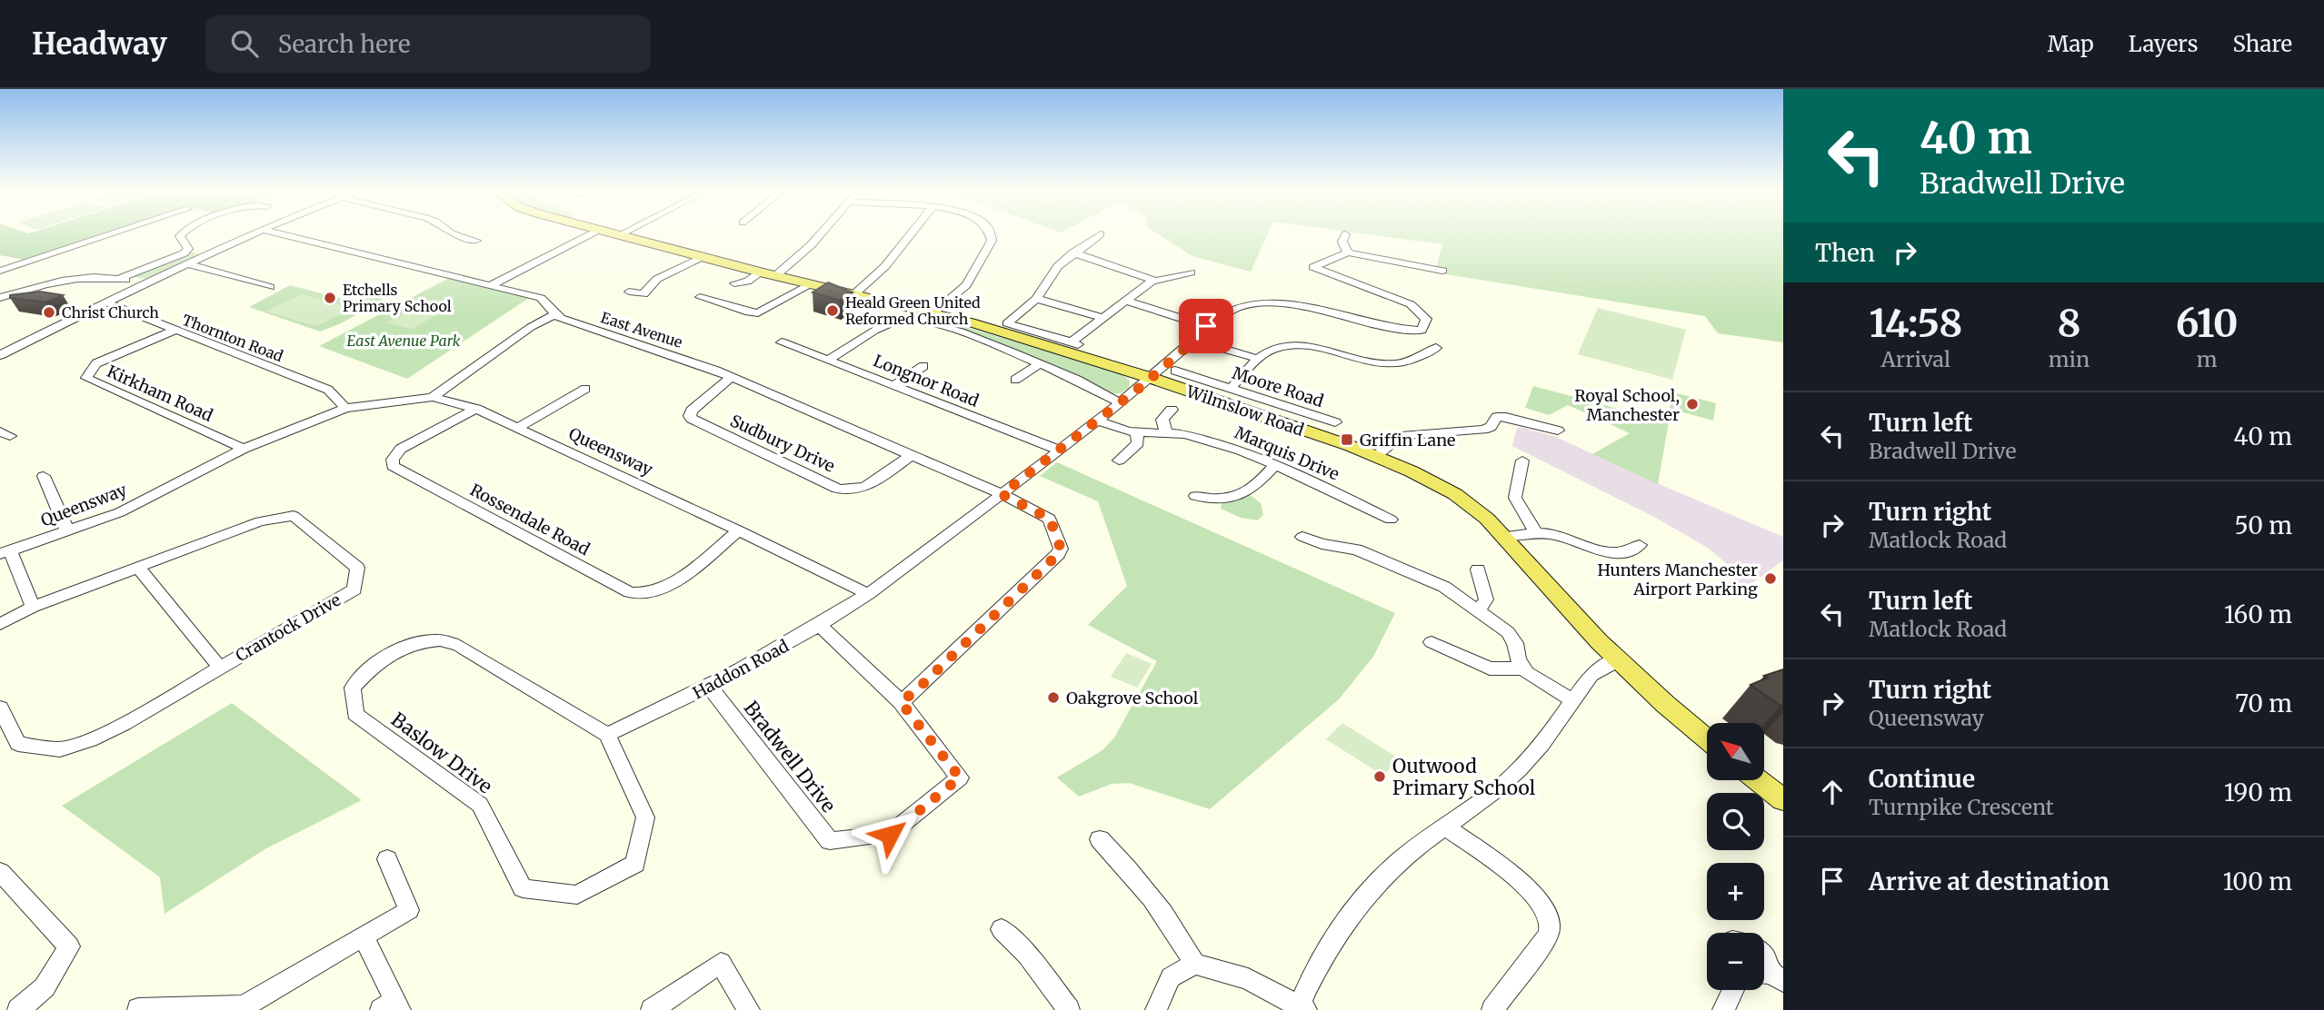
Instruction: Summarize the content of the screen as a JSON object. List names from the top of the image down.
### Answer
{
  "streets": {
    "main road": ["Wilmslow Road"],
    "street": [
      "East Avenue",
      "Thornton Road",
      "Longnor Road",
      "Moore Road",
      "Kirkham Road",
      "Sudbury Drive",
      "Queensway",
      "Marquis Drive",
      "Rossendale Road",
      "Crantock Drive",
      "Haddon Road",
      "Baslow Drive",
      "Bradwell Drive"
    ]
  },
  "crossings": [
    ["East Avenue", "Sudbury Drive"],
    ["East Avenue", "Bradwell Drive"],
    ["Thornton Road", "Kirkham Road"],
    ["Thornton Road", "Queensway"],
    ["Kirkham Road", "Queensway"],
    ["Queensway", "Rossendale Road"],
    ["Queensway", "Haddon Road"],
    ["Haddon Road", "Baslow Drive"],
    ["Haddon Road", "Bradwell Drive"]
  ],
  "parks": ["East Avenue Park"],
  "places": {
    "other": [
      "Etchells Primary School",
      "Heald Green United Reformed Church",
      "Christ Church",
      "Royal School, Manchester",
      "Hunters Manchester Airport Parking",
      "Oakgrove School",
      "Outwood Primary School"
    ],
    "transit": ["Griffin Lane"]
  },
  "north": "top left",
  "page": {
    "header": "Headway",
    "search": "Search here",
    "nav": ["Map", "Layers", "Share"],
    "turn": ["40 m", "Bradwell Drive"],
    "then": "Then",
    "eta": [
      "14:58",
      "Arrival",
      "8",
      "min",
      "610",
      "m"
    ],
    "list": [
      {
        "name": "Turn left",
        "note": "Bradwell Drive",
        "value": "40 m"
      },
      {
        "name": "Turn right",
        "note": "Matlock Road",
        "value": "50 m"
      },
      {
        "name": "Turn left",
        "note": "Matlock Road",
        "value": "160 m"
      },
      {
        "name": "Turn right",
        "note": "Queensway",
        "value": "70 m"
      },
      {
        "name": "Continue",
        "note": "Turnpike Crescent",
        "value": "190 m"
      },
      {
        "name": "Arrive at destination",
        "value": "100 m"
      }
    ],
    "map_buttons": ["+", "−"]
  }
}
